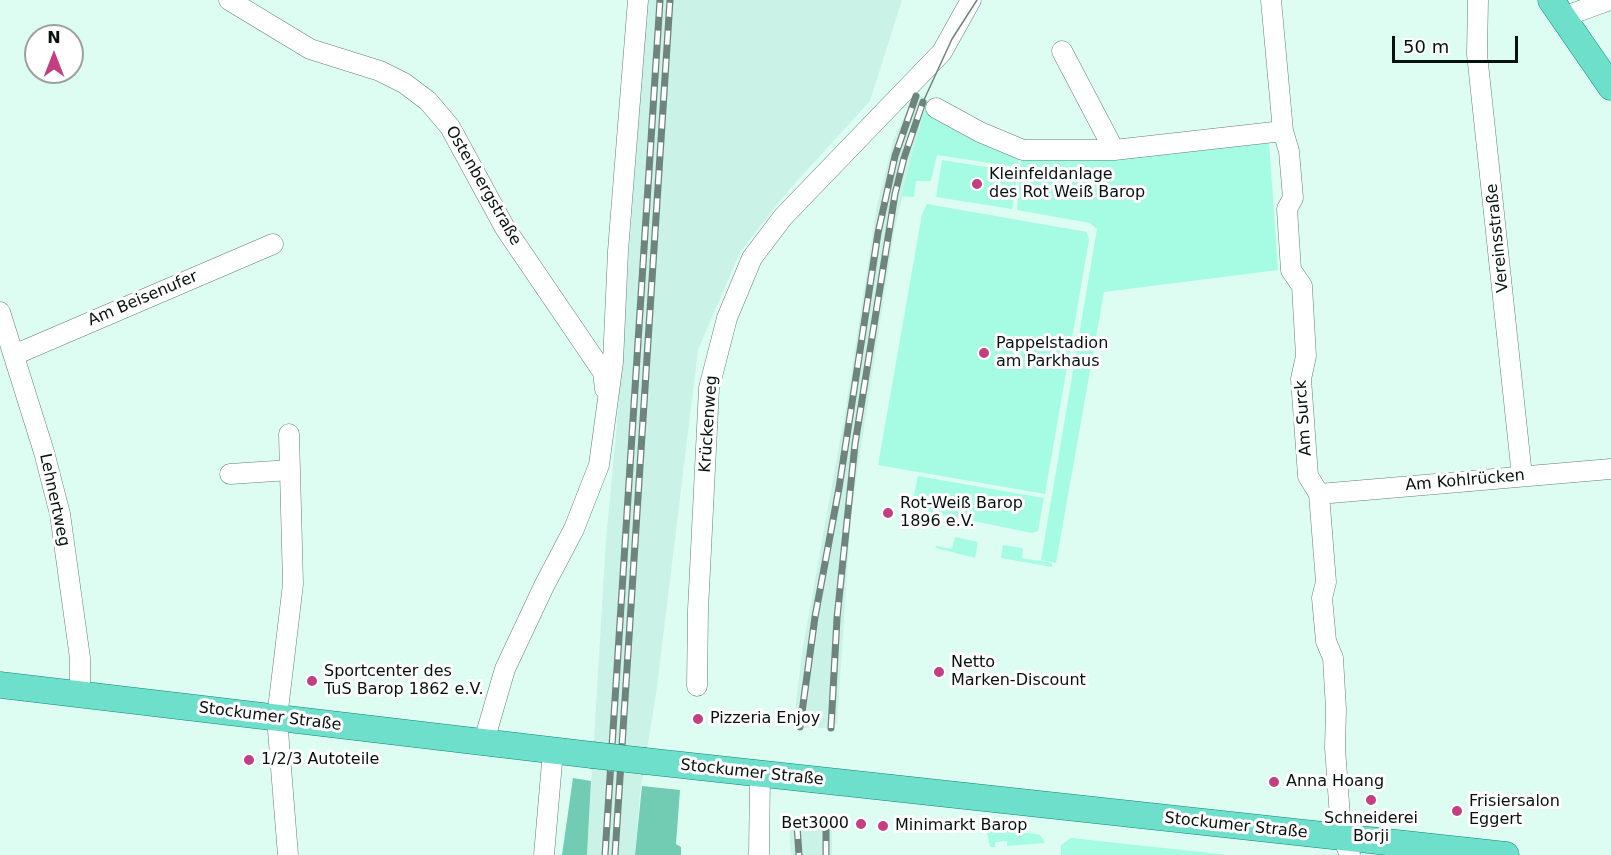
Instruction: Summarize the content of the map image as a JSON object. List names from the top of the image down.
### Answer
{
  "streets": {
    "main road": ["Stockumer Straße"],
    "street": [
      "Ostenbergstraße",
      "Vereinsstraße",
      "Am Beisenufer",
      "Am Surck",
      "Krückenweg",
      "Am Kohlrücken",
      "Lehnertweg"
    ]
  },
  "crossings": [
    ["Ostenbergstraße", "Stockumer Straße"],
    ["Vereinsstraße", "Am Kohlrücken"],
    ["Am Beisenufer", "Lehnertweg"],
    ["Am Surck", "Am Kohlrücken"],
    ["Am Surck", "Stockumer Straße"],
    ["Lehnertweg", "Stockumer Straße"]
  ],
  "places": [
    "Kleinfeldanlage des Rot Weiß Barop",
    "Pappelstadion am Parkhaus",
    "Rot-Weiß Barop 1896 e.V.",
    "Netto Marken-Discount",
    "Sportcenter des TuS Barop 1862 e.V.",
    "Pizzeria Enjoy",
    "1/2/3 Autoteile",
    "Anna Hoang",
    "Schneiderei Borji",
    "Frisiersalon Eggert",
    "Bet3000",
    "Minimarkt Barop"
  ],
  "scale_bar": "50 m",
  "north": "top"
}
